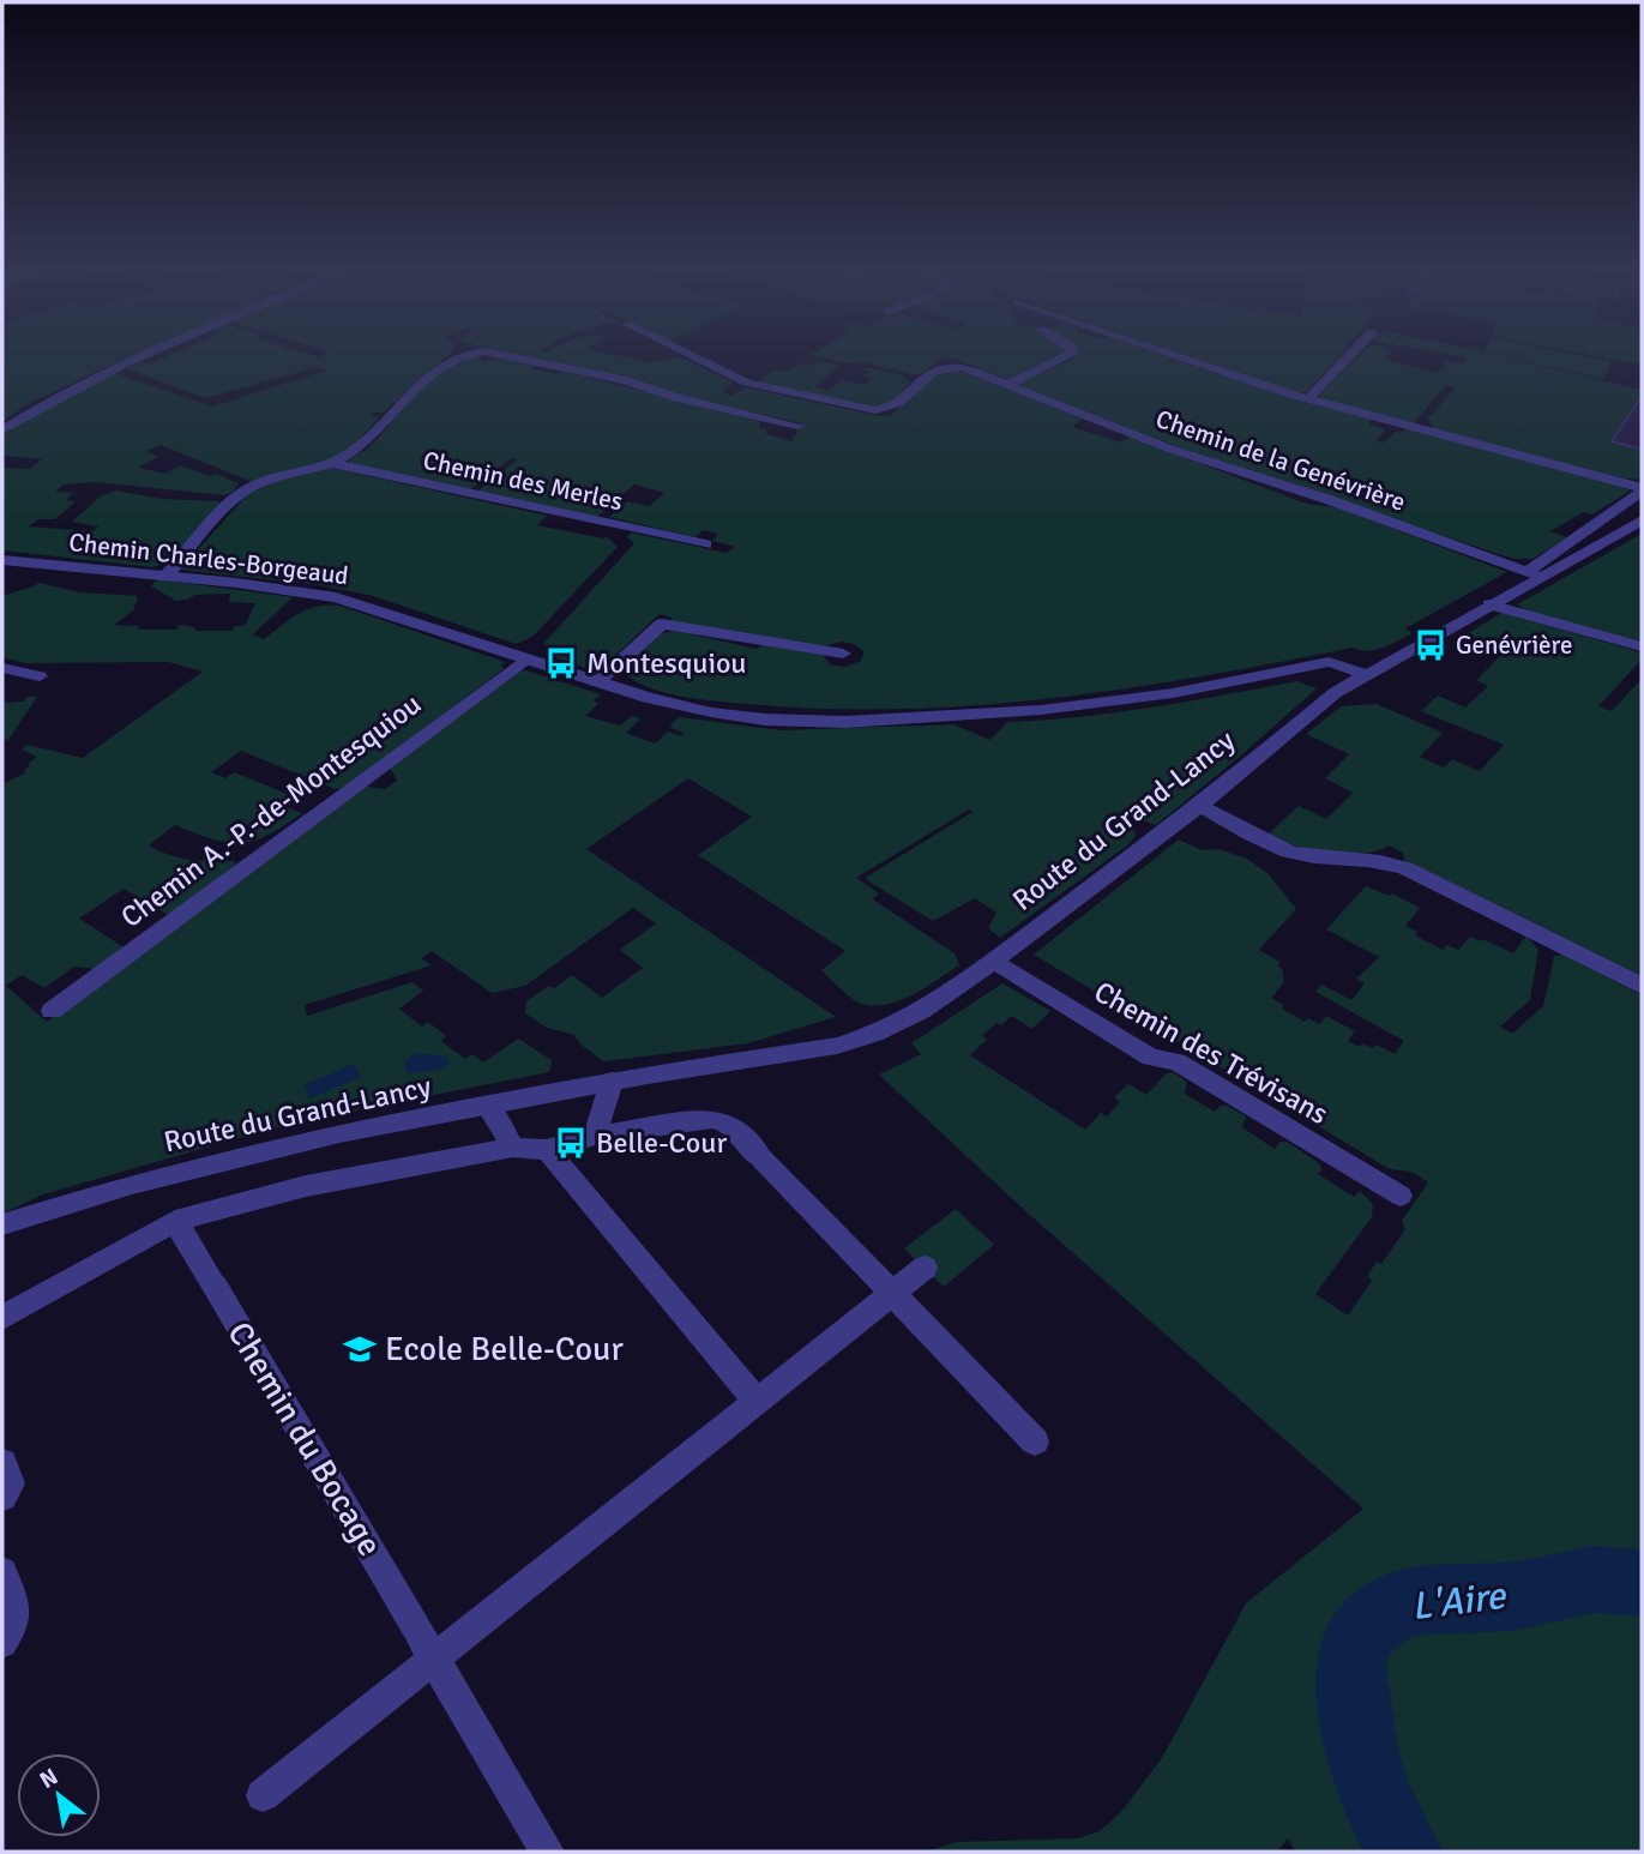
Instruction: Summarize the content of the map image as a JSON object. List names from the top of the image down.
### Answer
{
  "streets": {
    "street": [
      "Chemin de la Genévrière",
      "Chemin des Merles",
      "Chemin Charles-Borgeaud",
      "Chemin A.-P.-de-Montesquiou",
      "Route du Grand-Lancy",
      "Chemin des Trévisans",
      "Chemin du Bocage"
    ]
  },
  "crossings": [
    ["Chemin de la Genévrière", "Route du Grand-Lancy"],
    ["Chemin des Merles", "Chemin Charles-Borgeaud"],
    ["Chemin Charles-Borgeaud", "Chemin A.-P.-de-Montesquiou"],
    ["Chemin Charles-Borgeaud", "Route du Grand-Lancy"],
    ["Route du Grand-Lancy", "Chemin des Trévisans"]
  ],
  "water": ["L'Aire"],
  "places": {
    "bus stop": ["Genévrière", "Montesquiou", "Belle-Cour"],
    "school or university": ["Ecole Belle-Cour"]
  },
  "north": "top left"
}
